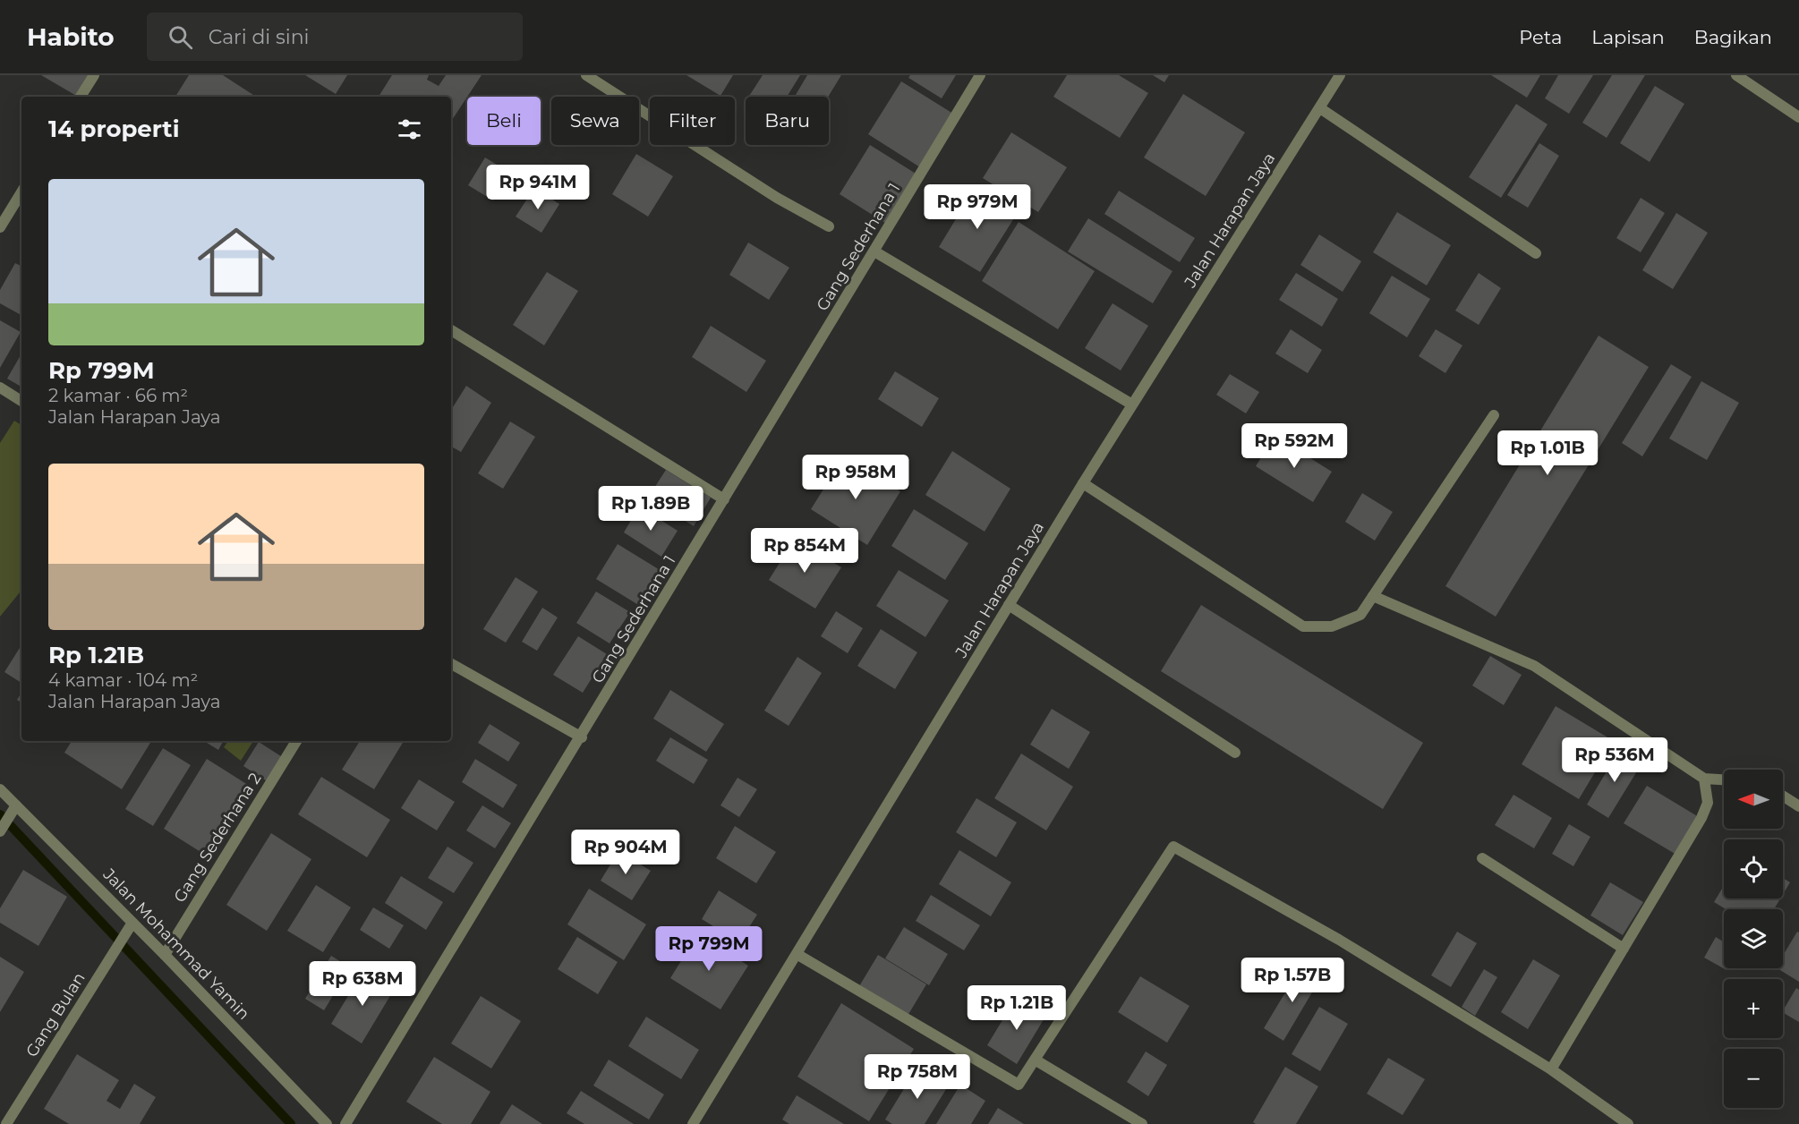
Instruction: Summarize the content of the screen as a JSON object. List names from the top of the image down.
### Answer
{
  "streets": {
    "street": [
      "Jalan Harapan Jaya",
      "Gang Sederhana 1",
      "Gang Sederhana 2",
      "Jalan Mohammad Yamin",
      "Gang Bulan"
    ]
  },
  "crossings": [
    ["Gang Sederhana 2", "Jalan Mohammad Yamin"],
    ["Jalan Mohammad Yamin", "Gang Bulan"]
  ],
  "north": "left",
  "page": {
    "header": "Habito",
    "search": "Cari di sini",
    "nav": ["Peta", "Lapisan", "Bagikan"],
    "chip": [
      "Beli",
      "Sewa",
      "Filter",
      "Baru"
    ],
    "heading": "14 properti",
    "list": [
      {
        "name": "Rp 799M",
        "note": "2 kamar · 66 m² · Jalan Harapan Jaya"
      },
      {
        "name": "Rp 1.21B",
        "note": "4 kamar · 104 m² · Jalan Harapan Jaya"
      }
    ],
    "price": [
      "Rp 941M",
      "Rp 979M",
      "Rp 592M",
      "Rp 1.01B",
      "Rp 958M",
      "Rp 1.89B",
      "Rp 854M",
      "Rp 536M",
      "Rp 904M",
      "Rp 799M",
      "Rp 1.57B",
      "Rp 638M",
      "Rp 1.21B",
      "Rp 758M"
    ],
    "map_buttons": ["+", "−"]
  }
}
